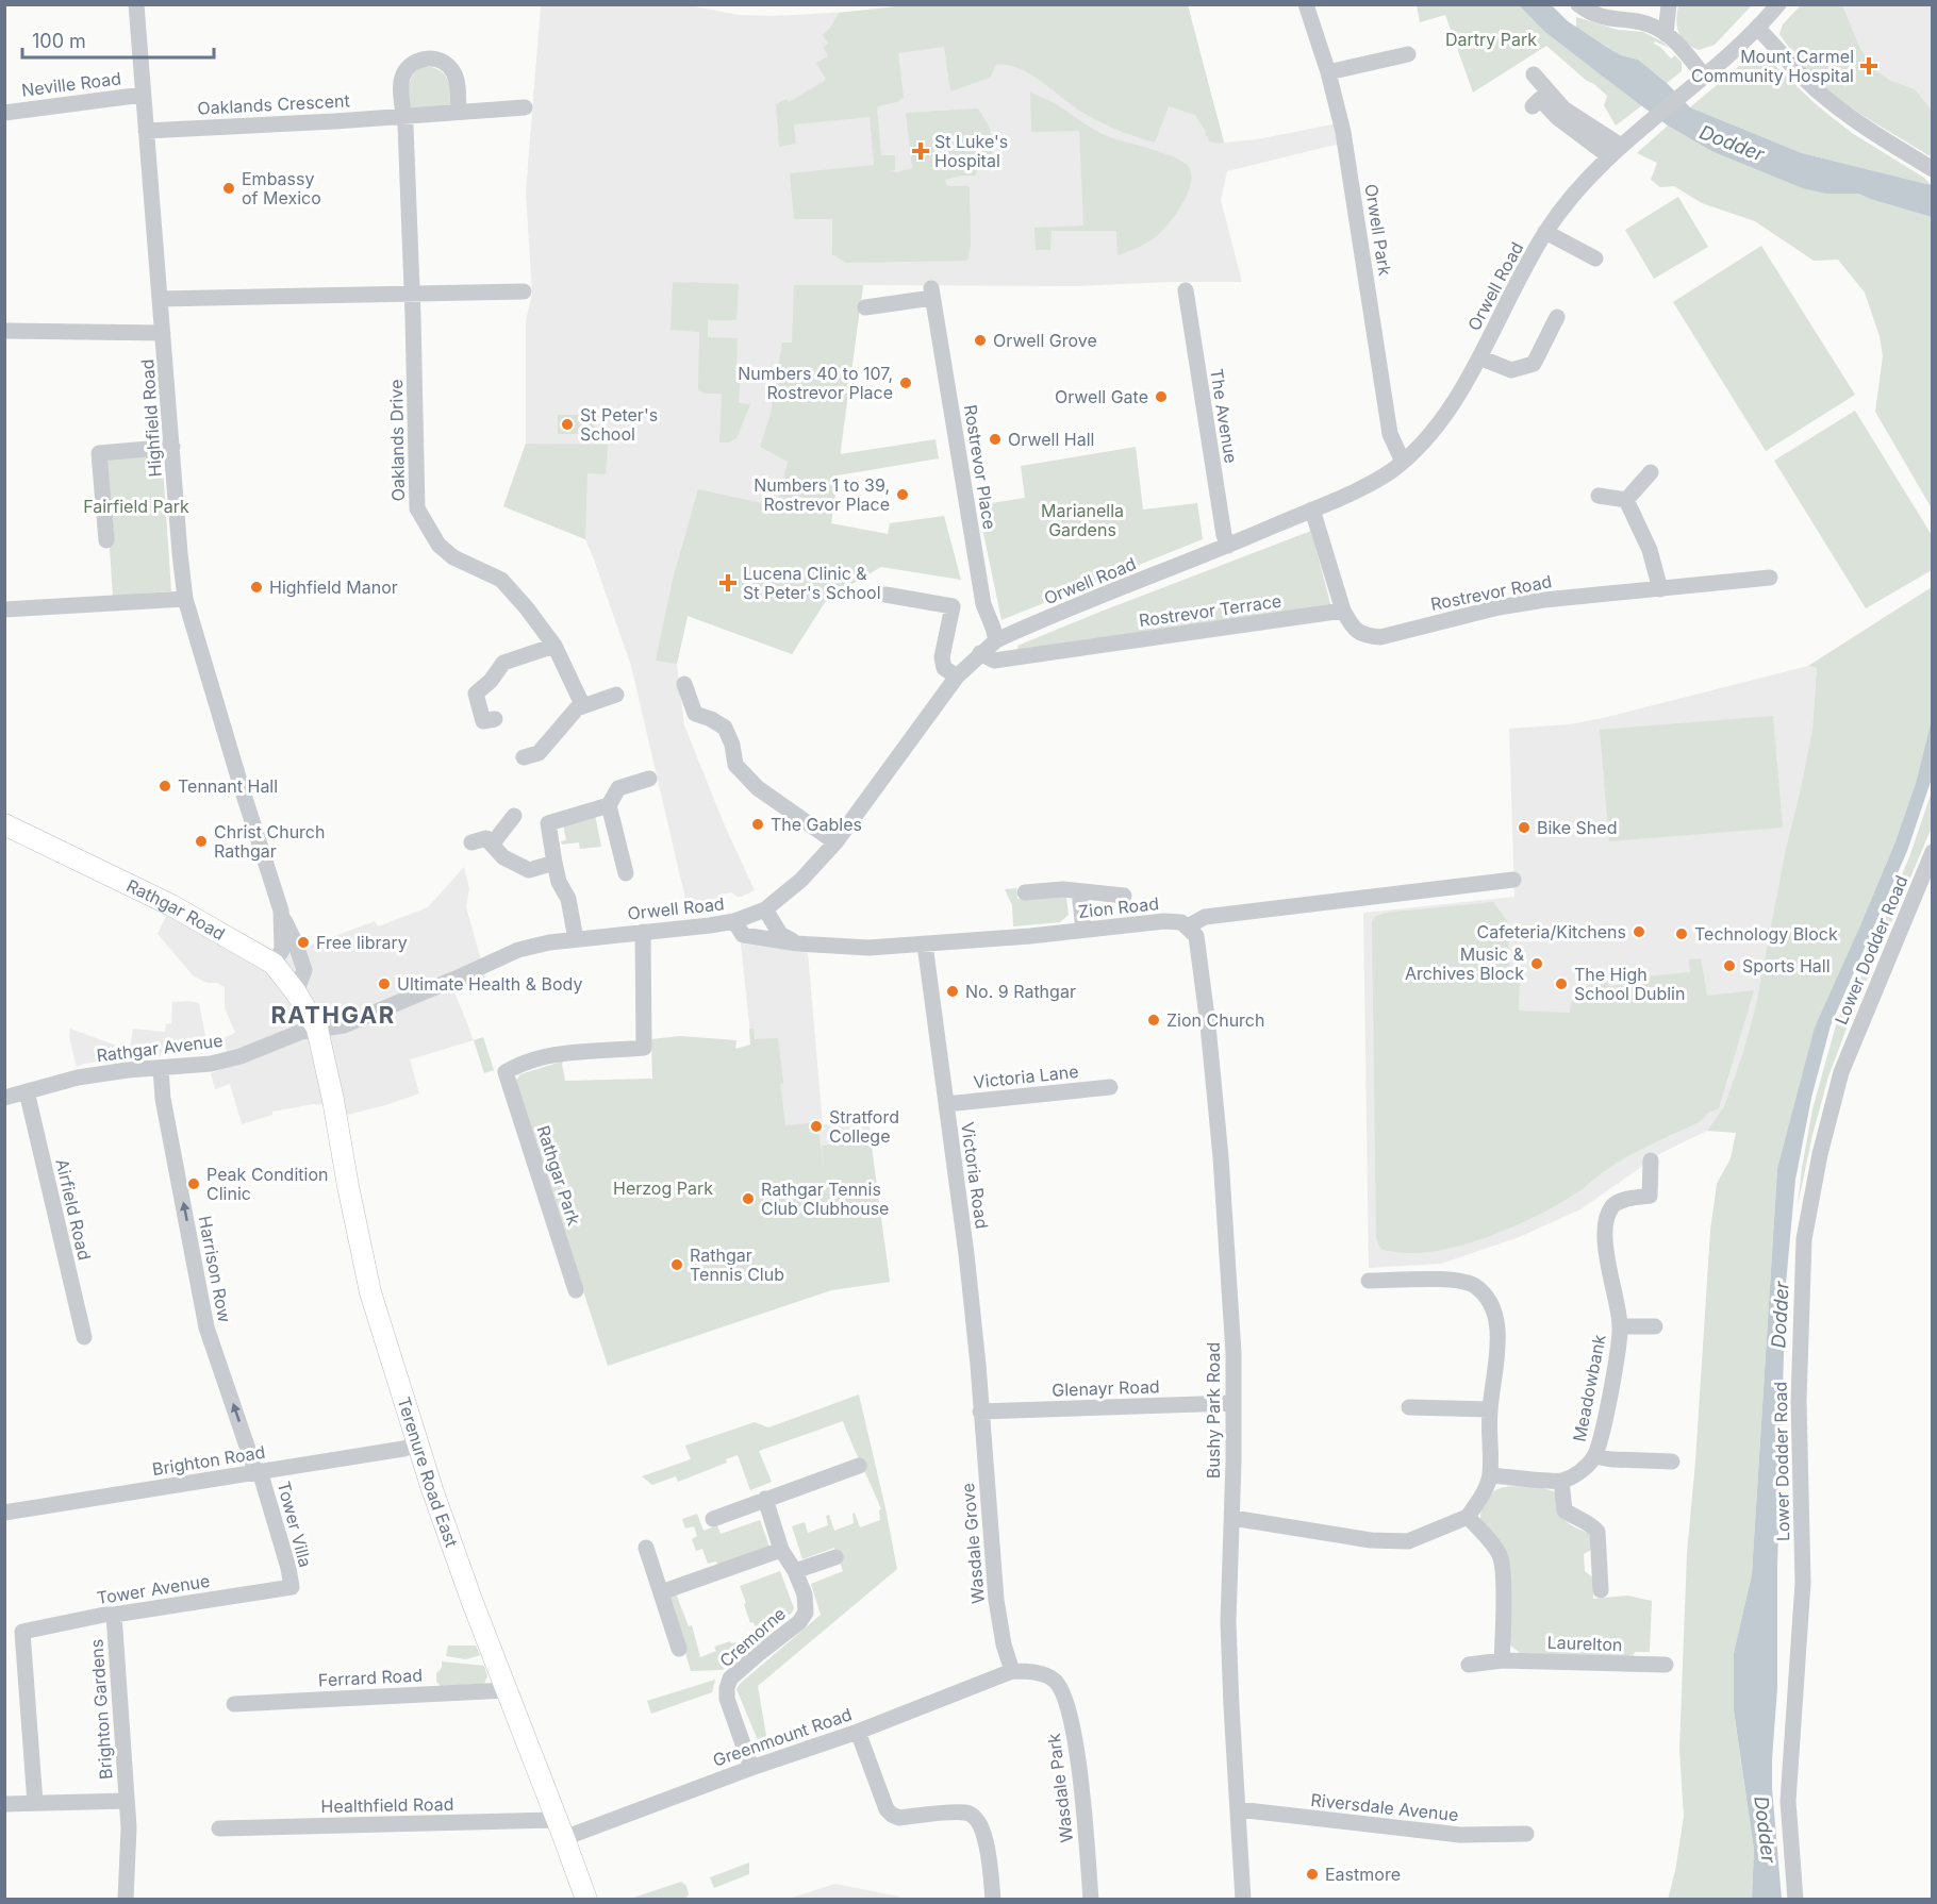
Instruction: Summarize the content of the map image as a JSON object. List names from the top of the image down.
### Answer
{
  "streets": {
    "main road": ["Rathgar Road", "Terenure Road East"],
    "street": [
      "Neville Road",
      "Oaklands Crescent",
      "Orwell Park",
      "Orwell Road",
      "The Avenue",
      "Highfield Road",
      "Oaklands Drive",
      "Rostrevor Place",
      "Rostrevor Road",
      "Rostrevor Terrace",
      "Zion Road",
      "Lower Dodder Road",
      "Rathgar Avenue",
      "Victoria Lane",
      "Rathgar Park",
      "Victoria Road",
      "Airfield Road",
      "Harrison Row",
      "Glenayr Road",
      "Meadowbank",
      "Bushy Park Road",
      "Brighton Road",
      "Tower Villa",
      "Wasdale Grove",
      "Tower Avenue",
      "Cremorne",
      "Laurelton",
      "Ferrard Road",
      "Brighton Gardens",
      "Greenmount Road",
      "Wasdale Park",
      "Healthfield Road",
      "Riversdale Avenue"
    ]
  },
  "crossings": [
    ["Neville Road", "Highfield Road"],
    ["Oaklands Crescent", "Highfield Road"],
    ["Oaklands Crescent", "Oaklands Drive"],
    ["Orwell Park", "Orwell Road"],
    ["Orwell Road", "The Avenue"],
    ["Orwell Road", "Rostrevor Place"],
    ["Orwell Road", "Rostrevor Terrace"],
    ["Orwell Road", "Zion Road"],
    ["Orwell Road", "Rathgar Road"],
    ["Orwell Road", "Rathgar Avenue"],
    ["Orwell Road", "Rathgar Park"],
    ["Orwell Road", "Terenure Road East"],
    ["Highfield Road", "Rathgar Road"],
    ["Rostrevor Road", "Rostrevor Terrace"],
    ["Zion Road", "Victoria Road"],
    ["Zion Road", "Bushy Park Road"],
    ["Rathgar Road", "Rathgar Avenue"],
    ["Rathgar Road", "Terenure Road East"],
    ["Rathgar Avenue", "Airfield Road"],
    ["Rathgar Avenue", "Harrison Row"],
    ["Rathgar Avenue", "Terenure Road East"],
    ["Victoria Lane", "Victoria Road"],
    ["Victoria Road", "Glenayr Road"],
    ["Victoria Road", "Wasdale Grove"],
    ["Harrison Row", "Brighton Road"],
    ["Harrison Row", "Tower Villa"],
    ["Glenayr Road", "Bushy Park Road"],
    ["Glenayr Road", "Wasdale Grove"],
    ["Bushy Park Road", "Riversdale Avenue"],
    ["Brighton Road", "Terenure Road East"],
    ["Brighton Road", "Tower Villa"],
    ["Terenure Road East", "Ferrard Road"],
    ["Terenure Road East", "Greenmount Road"],
    ["Terenure Road East", "Healthfield Road"],
    ["Tower Villa", "Tower Avenue"],
    ["Wasdale Grove", "Greenmount Road"],
    ["Wasdale Grove", "Wasdale Park"],
    ["Tower Avenue", "Brighton Gardens"],
    ["Cremorne", "Greenmount Road"],
    ["Greenmount Road", "Wasdale Park"],
    ["Greenmount Road", "Healthfield Road"]
  ],
  "one_way": ["Harrison Row"],
  "districts": ["RATHGAR"],
  "water": ["Dodder"],
  "parks": [
    "Dartry Park",
    "Fairfield Park",
    "Marianella Gardens",
    "Herzog Park"
  ],
  "places": {
    "health": ["Mount Carmel Community Hospital", "St Luke's Hospital", "Lucena Clinic & St Peter's School"],
    "other": [
      "Embassy of Mexico",
      "Orwell Grove",
      "Numbers 40 to 107, Rostrevor Place",
      "Orwell Gate",
      "St Peter's School",
      "Orwell Hall",
      "Numbers 1 to 39, Rostrevor Place",
      "Highfield Manor",
      "Tennant Hall",
      "The Gables",
      "Bike Shed",
      "Christ Church Rathgar",
      "Cafeteria/Kitchens",
      "Technology Block",
      "Free library",
      "Music & Archives Block",
      "Sports Hall",
      "Ultimate Health & Body",
      "The High School Dublin",
      "No. 9 Rathgar",
      "Zion Church",
      "Stratford College",
      "Peak Condition Clinic",
      "Rathgar Tennis Club Clubhouse",
      "Rathgar Tennis Club",
      "Eastmore"
    ]
  },
  "scale_bar": "100 m"
}
